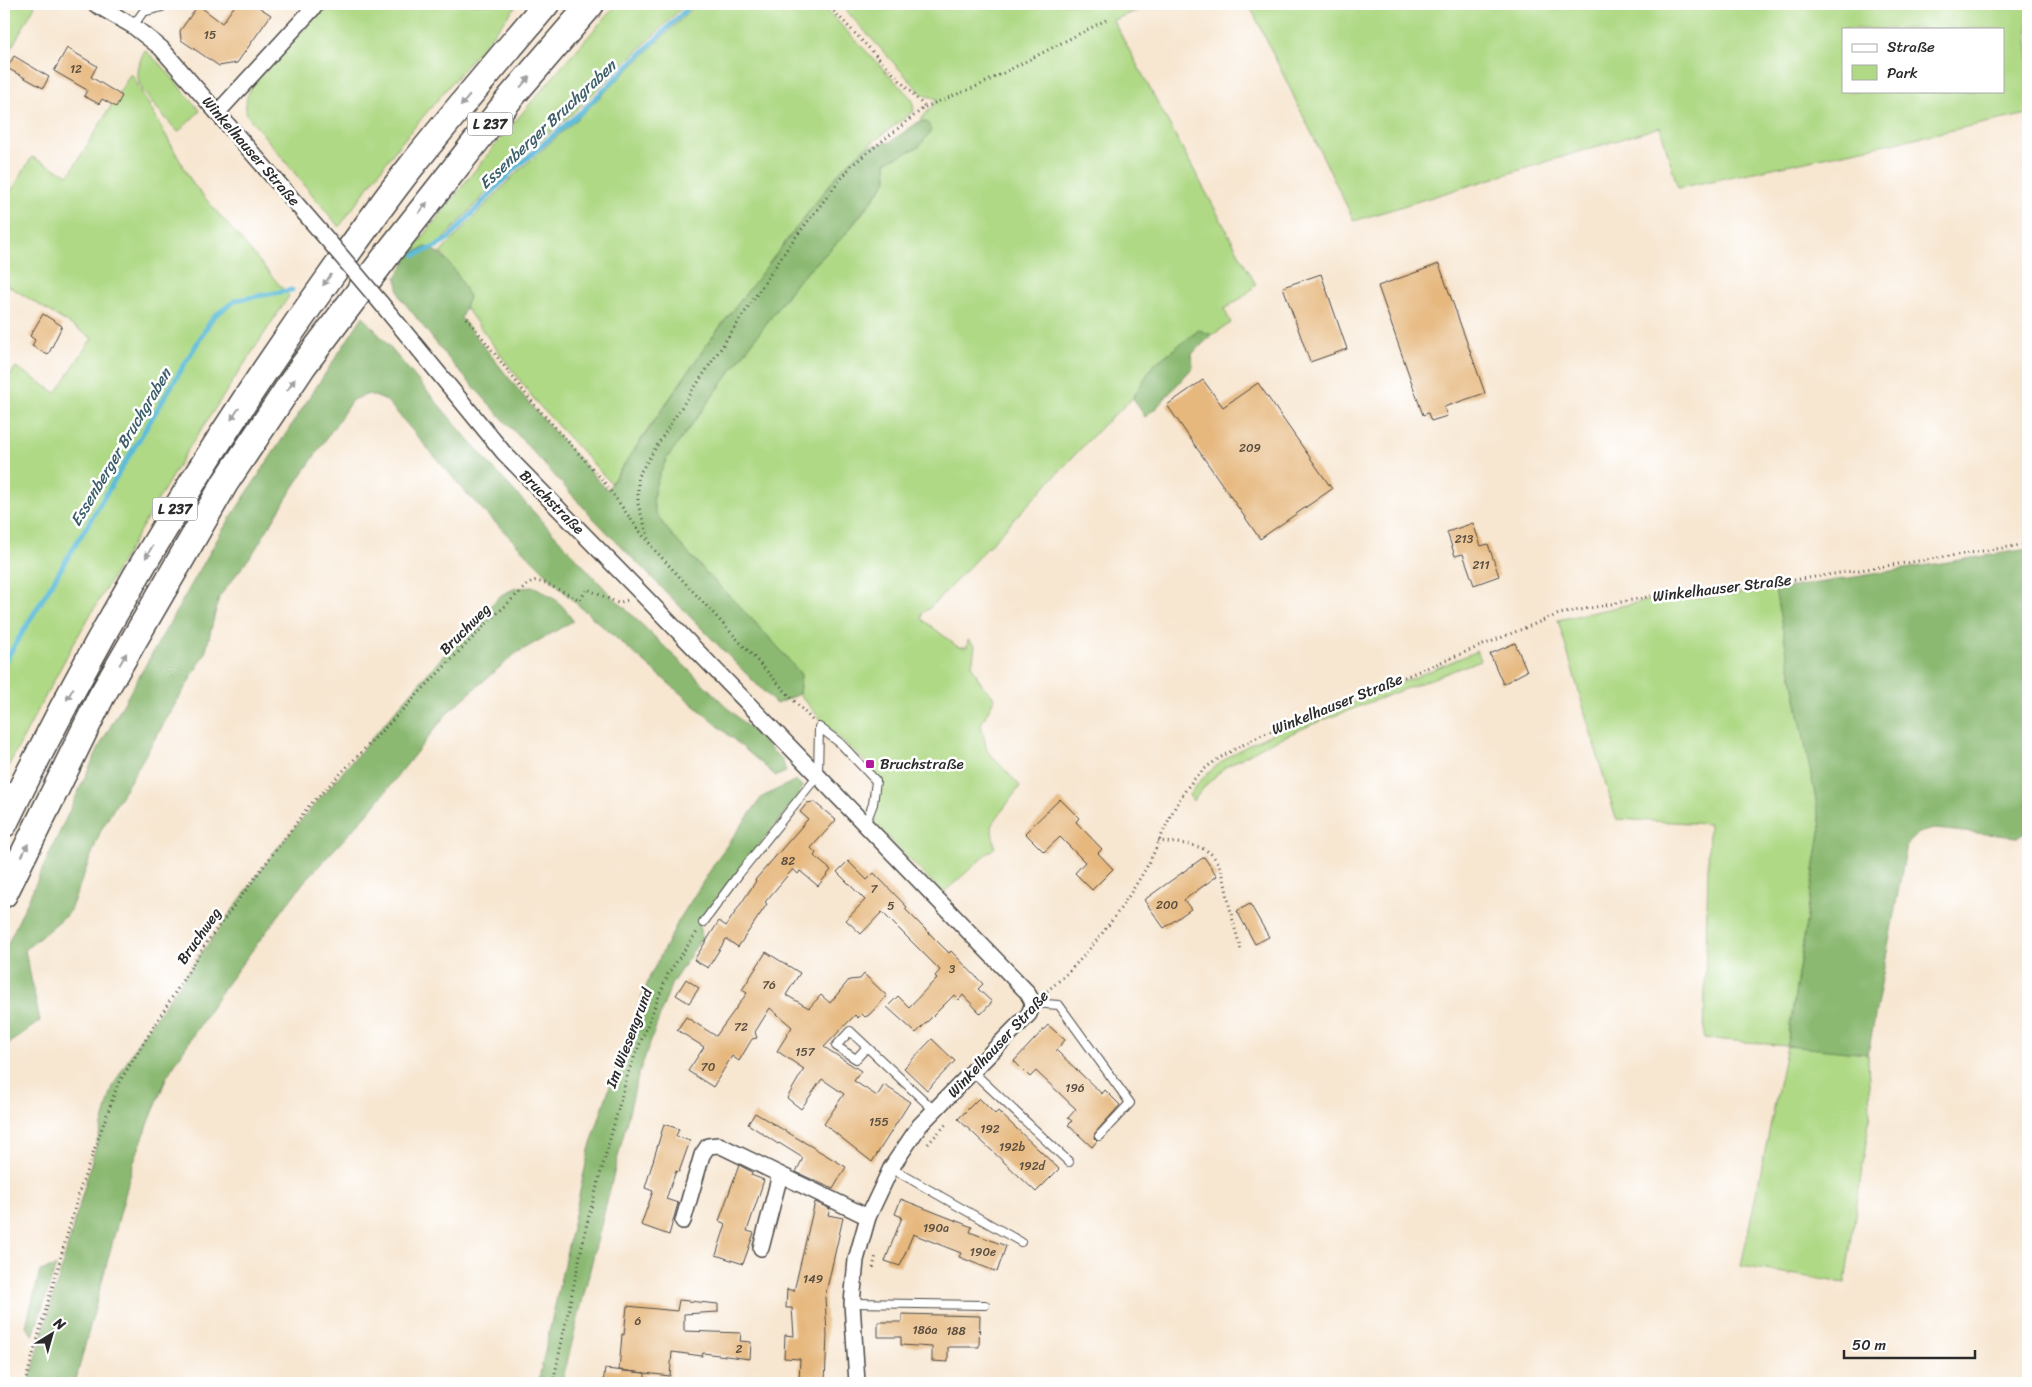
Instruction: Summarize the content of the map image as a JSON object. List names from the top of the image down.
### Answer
{
  "streets": {
    "highway": ["L 237"],
    "street": ["Winkelhauser Straße", "Bruchstraße"],
    "path": ["Bruchweg", "Im Wiesengrund"]
  },
  "crossings": [
    ["Winkelhauser Straße", "Bruchstraße"],
    ["Bruchstraße", "Bruchweg"]
  ],
  "water": ["Essenberger Bruchgraben"],
  "places": {
    "transit": ["Bruchstraße"]
  },
  "house_numbers": [
    "15",
    "12",
    "209",
    "213",
    "211",
    "82",
    "7",
    "200",
    "5",
    "3",
    "76",
    "72",
    "157",
    "70",
    "196",
    "155",
    "192",
    "192b",
    "192d",
    "190a",
    "190e",
    "149",
    "6",
    "186a",
    "188",
    "2"
  ],
  "legend": ["Straße", "Park"],
  "scale_bar": "50 m",
  "north": "top right"
}
